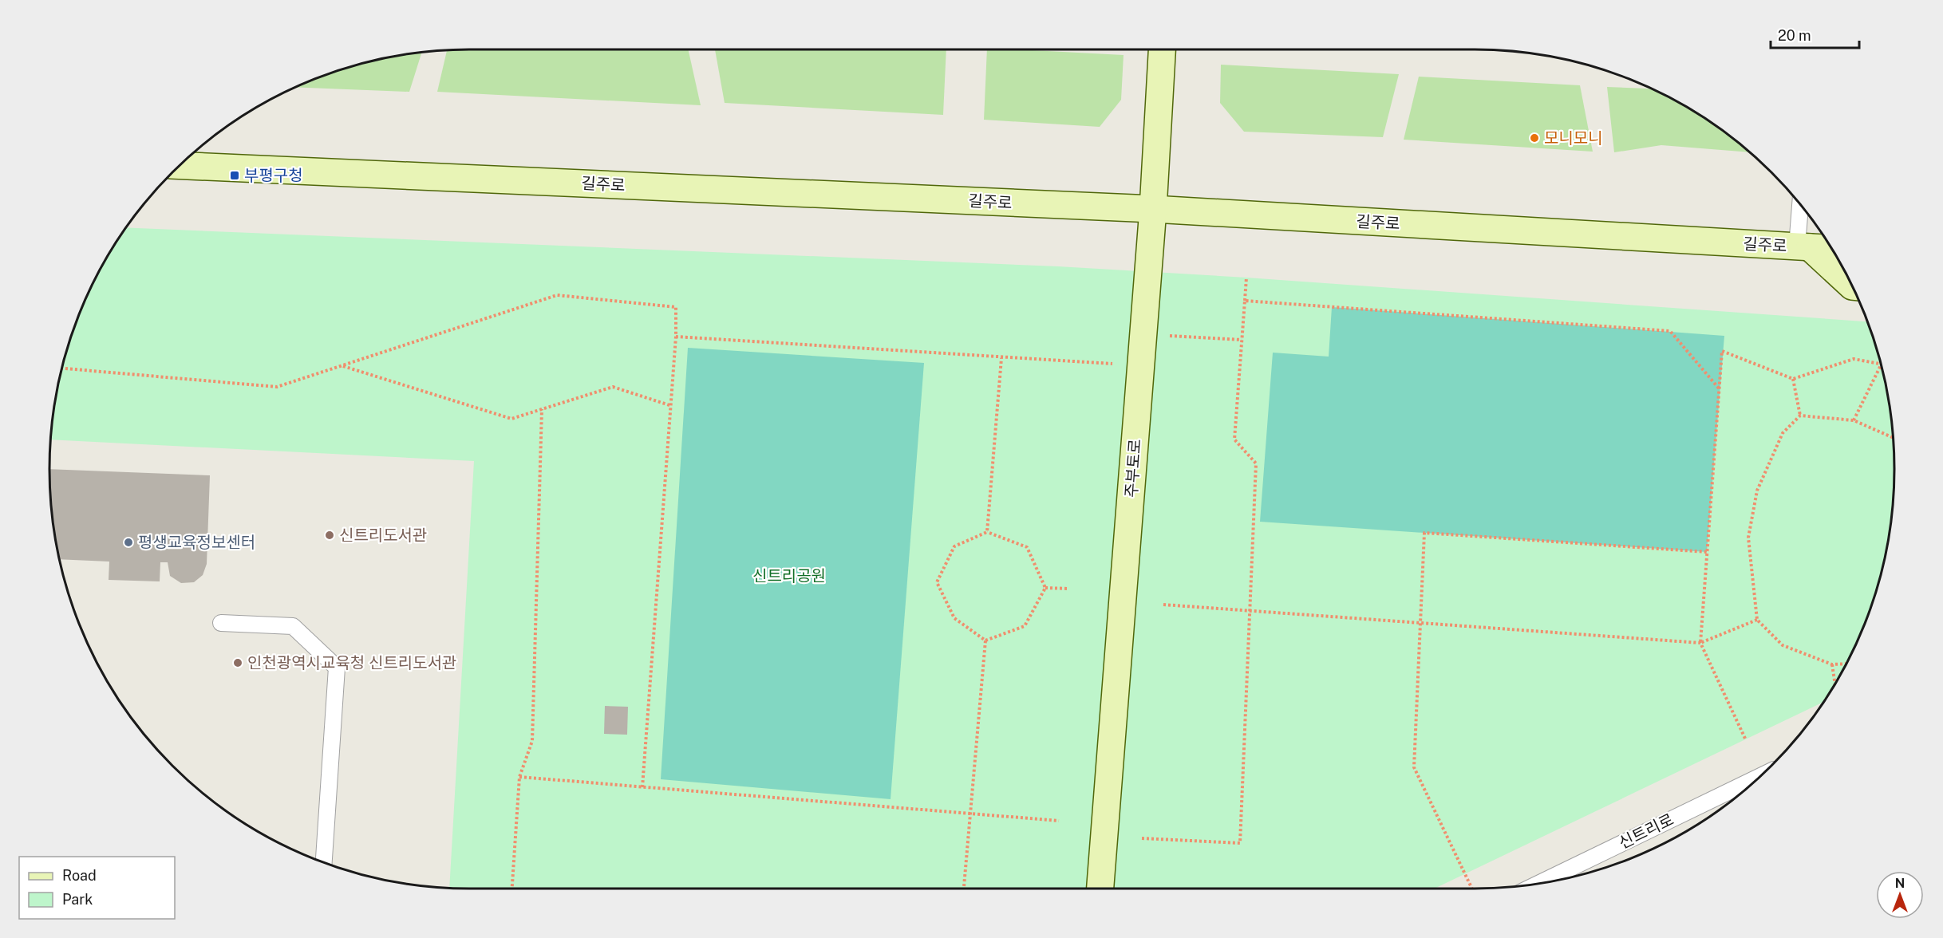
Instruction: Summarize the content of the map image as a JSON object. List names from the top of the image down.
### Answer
{
  "streets": {
    "main road": ["길주로", "주부토로"],
    "lane": ["신트리로"]
  },
  "crossings": [
    ["길주로", "주부토로"]
  ],
  "parks": ["신트리공원"],
  "places": {
    "other": [
      "모니모니",
      "신트리도서관",
      "평생교육정보센터",
      "인천광역시교육청 신트리도서관"
    ],
    "transit": ["부평구청"]
  },
  "legend": ["Road", "Park"],
  "scale_bar": "20 m",
  "north": "top"
}
